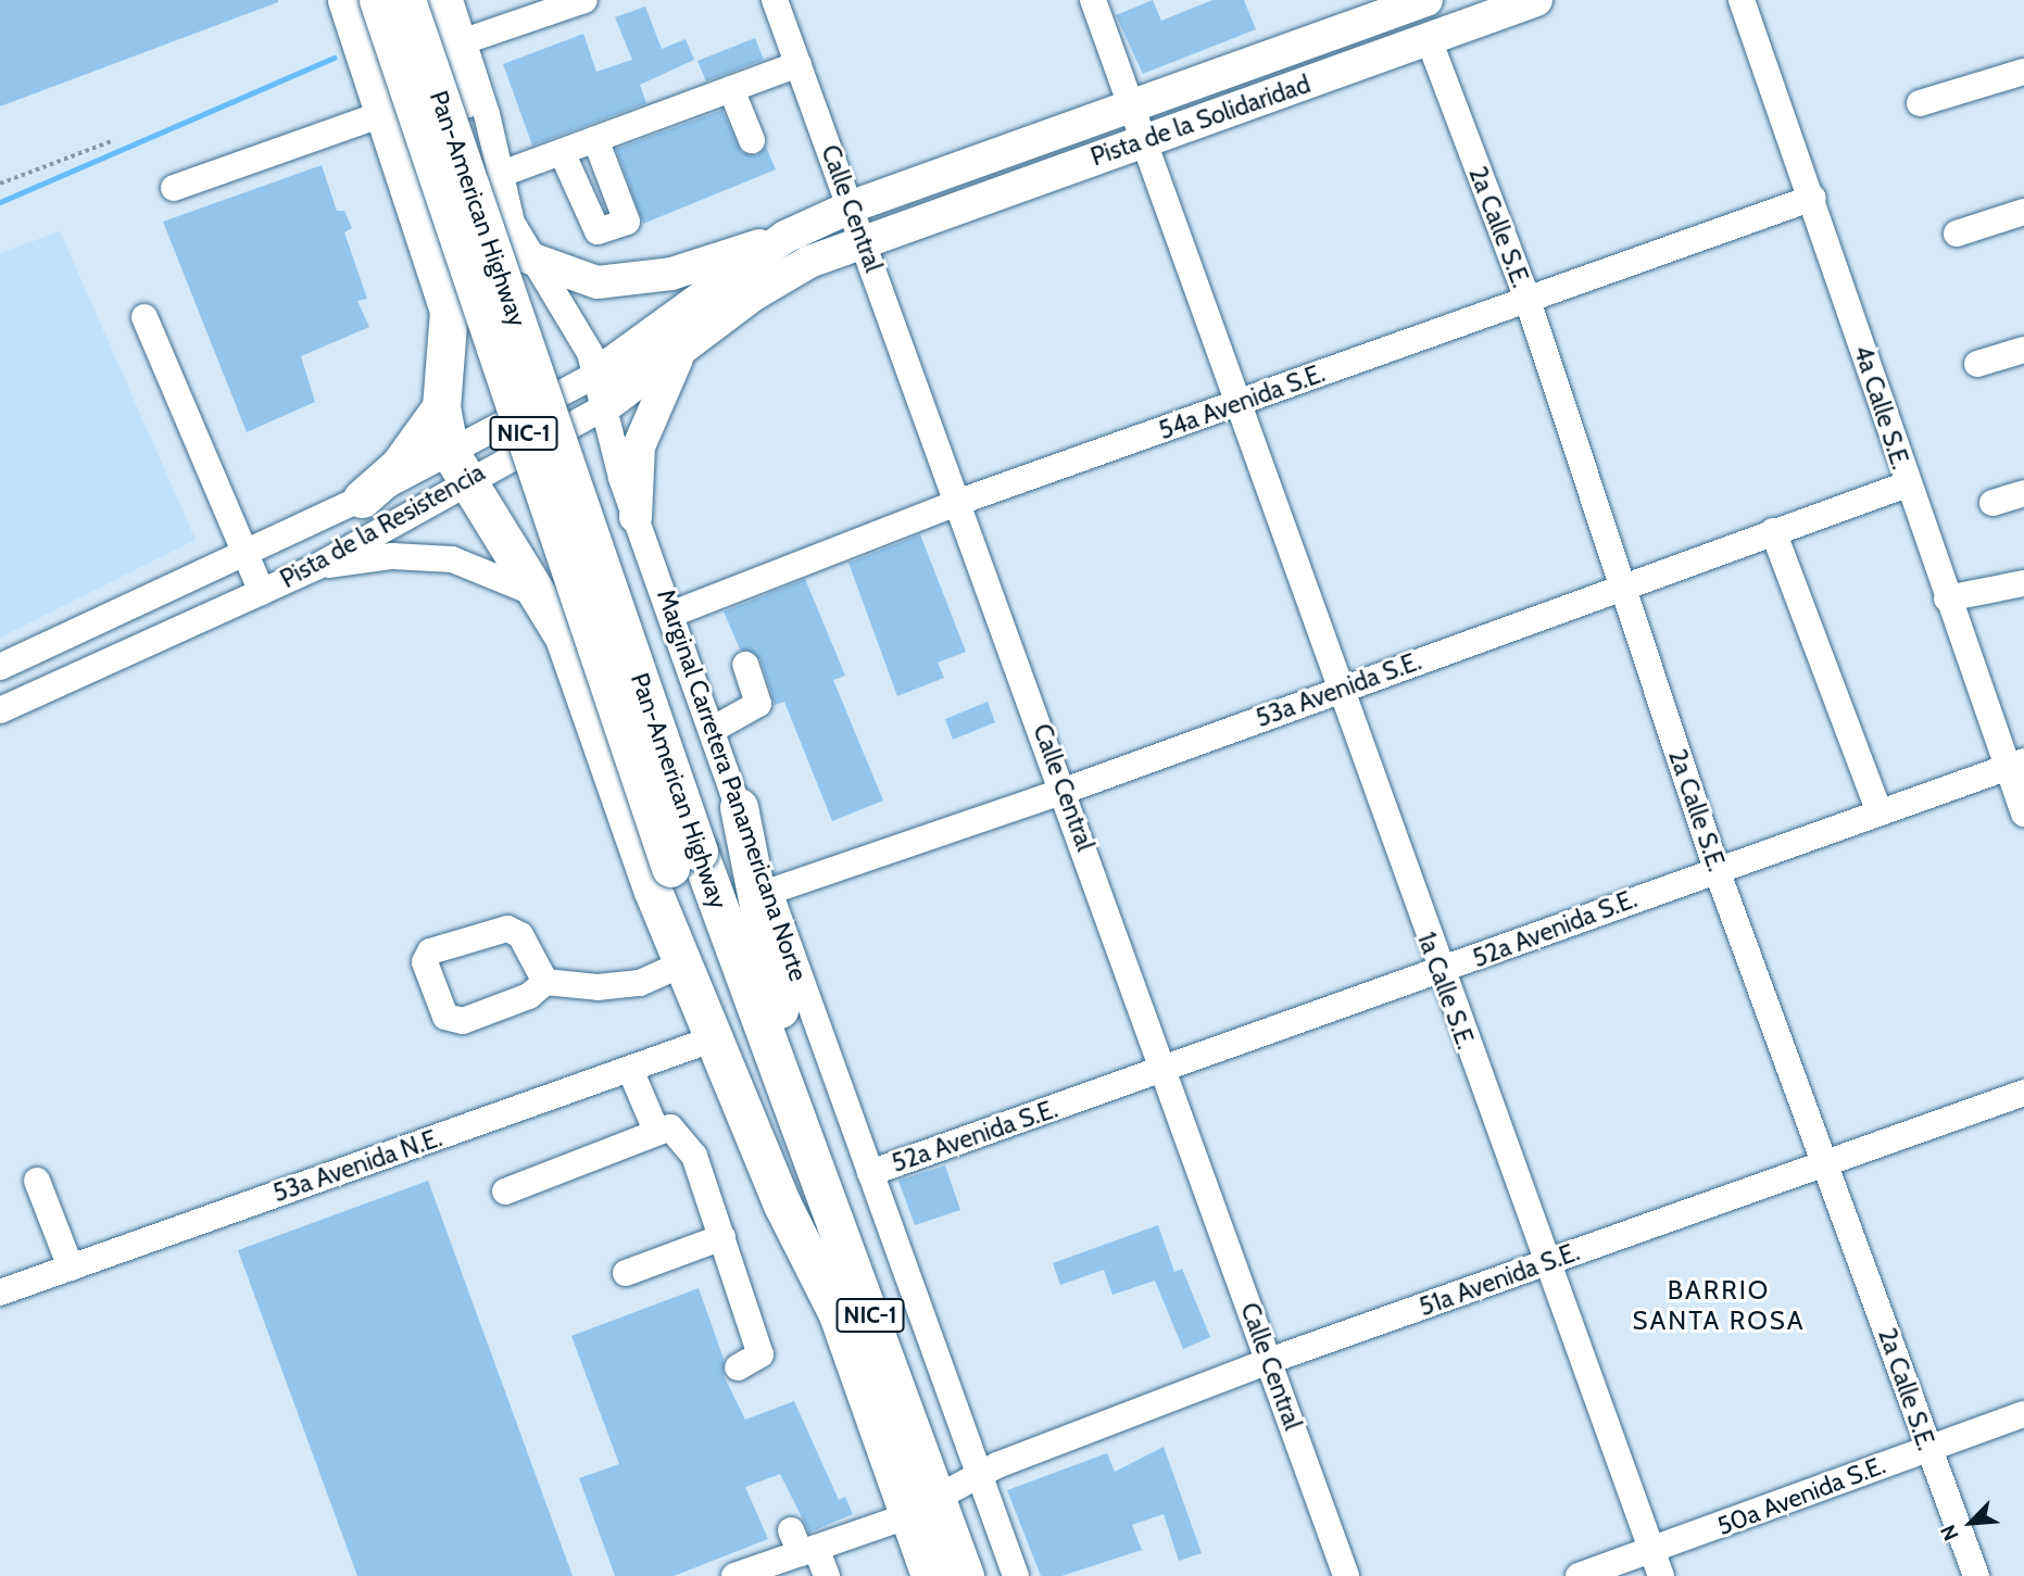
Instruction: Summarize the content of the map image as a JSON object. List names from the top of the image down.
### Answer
{
  "streets": {
    "highway": ["Pan-American Highway", "NIC-1"],
    "main road": ["Pista de la Solidaridad", "Pista de la Resistencia"],
    "street": [
      "Calle Central",
      "2a Calle S.E.",
      "54a Avenida S.E.",
      "4a Calle S.E.",
      "53a Avenida S.E.",
      "Marginal Carretera Panamericana Norte",
      "52a Avenida S.E.",
      "1a Calle S.E.",
      "53a Avenida N.E.",
      "51a Avenida S.E.",
      "50a Avenida S.E."
    ]
  },
  "crossings": [
    ["Pista de la Solidaridad", "Calle Central"],
    ["Pista de la Solidaridad", "2a Calle S.E."],
    ["Pista de la Solidaridad", "Pista de la Resistencia"],
    ["Pan-American Highway", "51a Avenida S.E."],
    ["Calle Central", "54a Avenida S.E."],
    ["Calle Central", "Pista de la Resistencia"],
    ["Calle Central", "53a Avenida S.E."],
    ["Calle Central", "52a Avenida S.E."],
    ["Calle Central", "51a Avenida S.E."],
    ["2a Calle S.E.", "54a Avenida S.E."],
    ["2a Calle S.E.", "53a Avenida S.E."],
    ["2a Calle S.E.", "52a Avenida S.E."],
    ["2a Calle S.E.", "51a Avenida S.E."],
    ["2a Calle S.E.", "50a Avenida S.E."],
    ["54a Avenida S.E.", "4a Calle S.E."],
    ["54a Avenida S.E.", "Marginal Carretera Panamericana Norte"],
    ["54a Avenida S.E.", "1a Calle S.E."],
    ["4a Calle S.E.", "53a Avenida S.E."],
    ["4a Calle S.E.", "52a Avenida S.E."],
    ["Pista de la Resistencia", "Marginal Carretera Panamericana Norte"],
    ["53a Avenida S.E.", "Marginal Carretera Panamericana Norte"],
    ["53a Avenida S.E.", "1a Calle S.E."],
    ["Marginal Carretera Panamericana Norte", "52a Avenida S.E."],
    ["Marginal Carretera Panamericana Norte", "51a Avenida S.E."],
    ["52a Avenida S.E.", "1a Calle S.E."],
    ["1a Calle S.E.", "51a Avenida S.E."],
    ["1a Calle S.E.", "50a Avenida S.E."]
  ],
  "districts": ["BARRIO SANTA ROSA"],
  "north": "bottom left"
}
